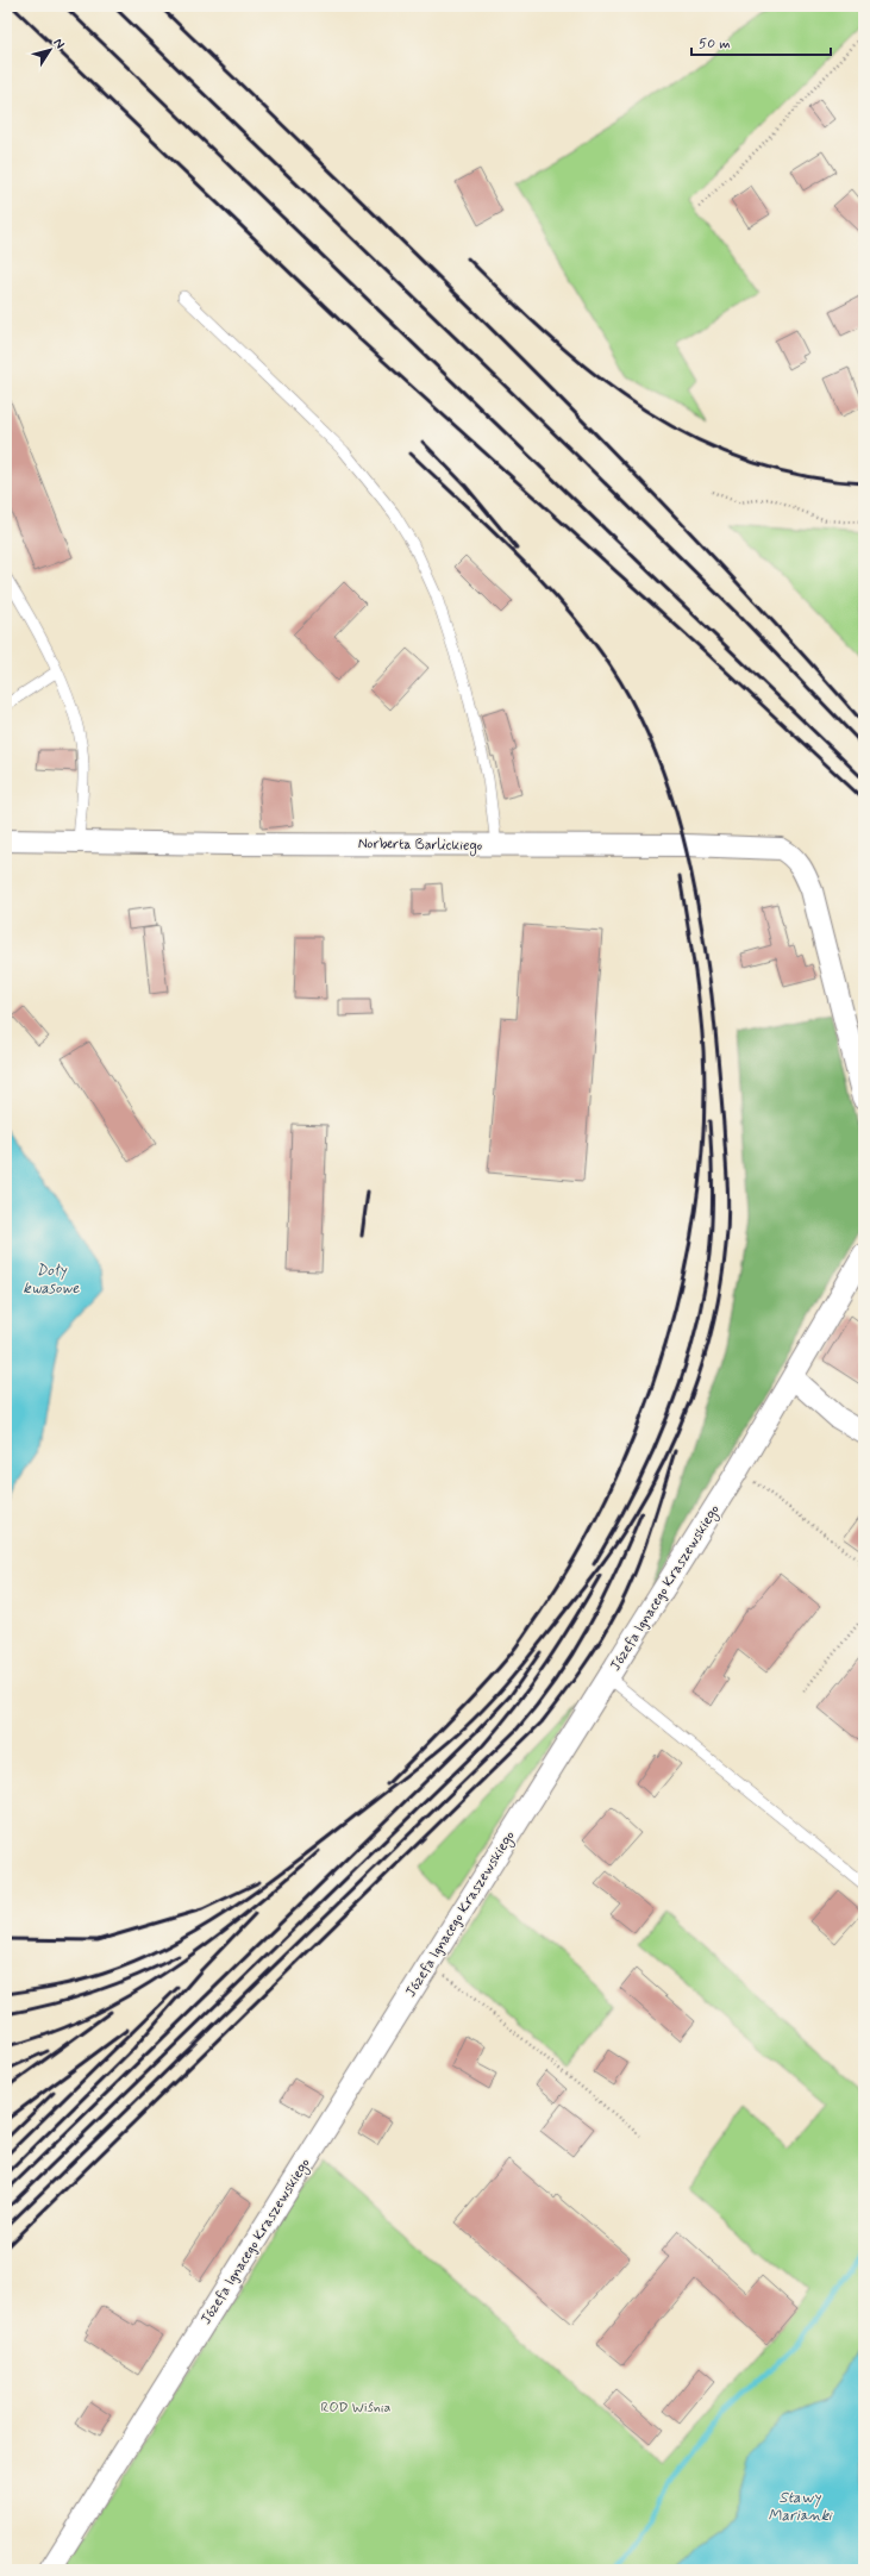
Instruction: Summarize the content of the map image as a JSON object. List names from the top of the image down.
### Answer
{
  "streets": {
    "street": ["Norberta Barlickiego", "Józefa Ignacego Kraszewskiego"]
  },
  "water": ["Doły kwasowe", "Stawy Marianki"],
  "parks": ["ROD Wiśnia"],
  "scale_bar": "50 m",
  "north": "top right"
}
